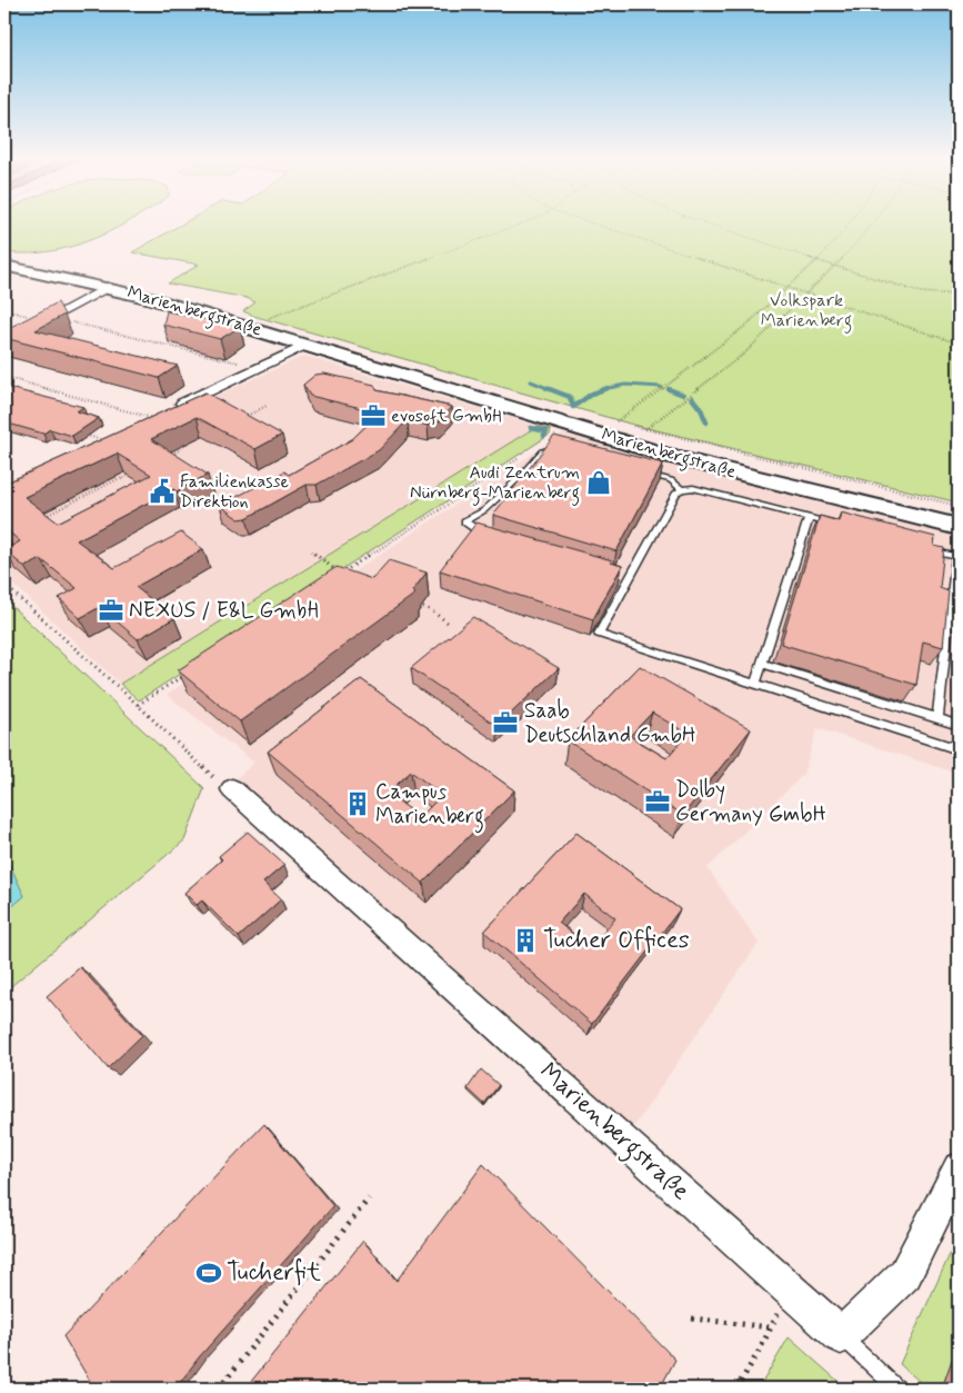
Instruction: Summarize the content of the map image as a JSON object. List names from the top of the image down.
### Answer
{
  "streets": {
    "main road": ["Marienbergstraße"]
  },
  "parks": ["Volkspark Marienberg"],
  "places": {
    "office": [
      "evosoft GmbH",
      "NEXUS / E&L GmbH",
      "Saab Deutschland GmbH",
      "Dolby Germany GmbH"
    ],
    "shop": ["Audi Zentrum Nürnberg-Marienberg"],
    "public building": ["Familienkasse Direktion"],
    "building": ["Campus Marienberg", "Tucher Offices"],
    "sports": ["Tucherfit"]
  }
}
